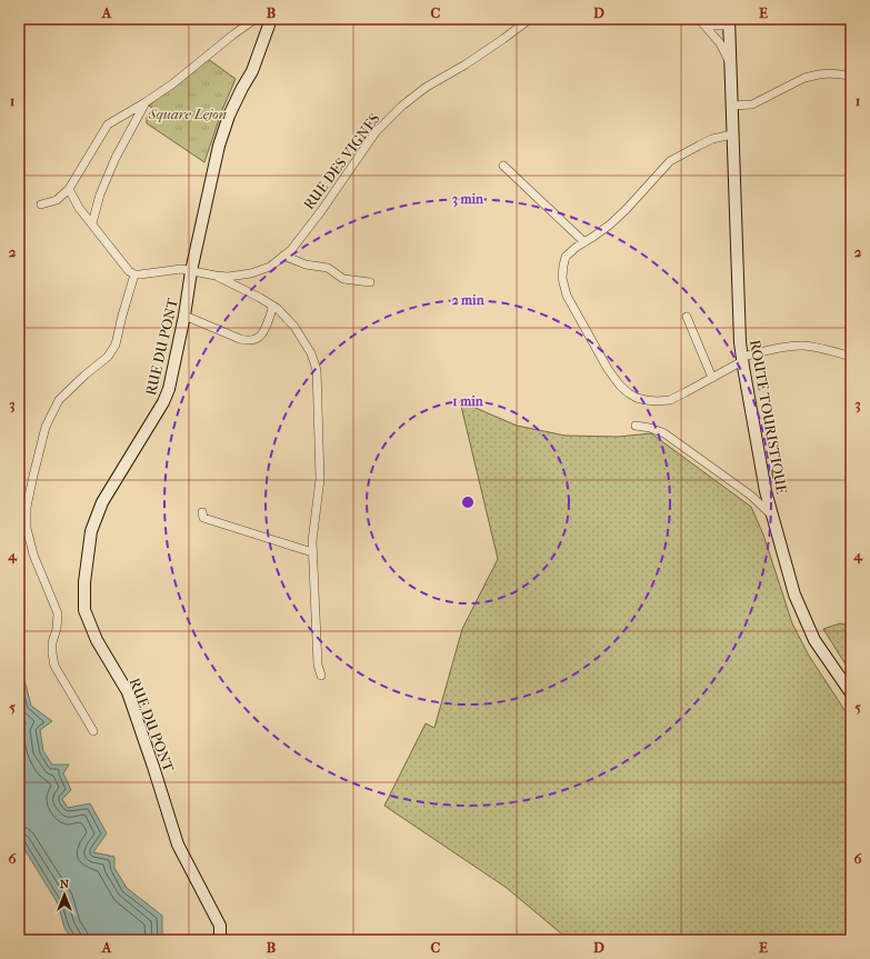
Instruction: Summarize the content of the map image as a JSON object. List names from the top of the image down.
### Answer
{
  "streets": {
    "street": ["RUE DES VIGNES", "RUE DU PONT", "ROUTE TOURISTIQUE"]
  },
  "crossings": [
    ["RUE DES VIGNES", "RUE DU PONT"]
  ],
  "parks": ["Square Lejon"],
  "north": "top",
  "grid": {
    "columns": [
      "A",
      "B",
      "C",
      "D",
      "E"
    ],
    "rows": [
      "1",
      "2",
      "3",
      "4",
      "5",
      "6"
    ]
  },
  "rings": ["3 min", "2 min", "1 min"]
}
